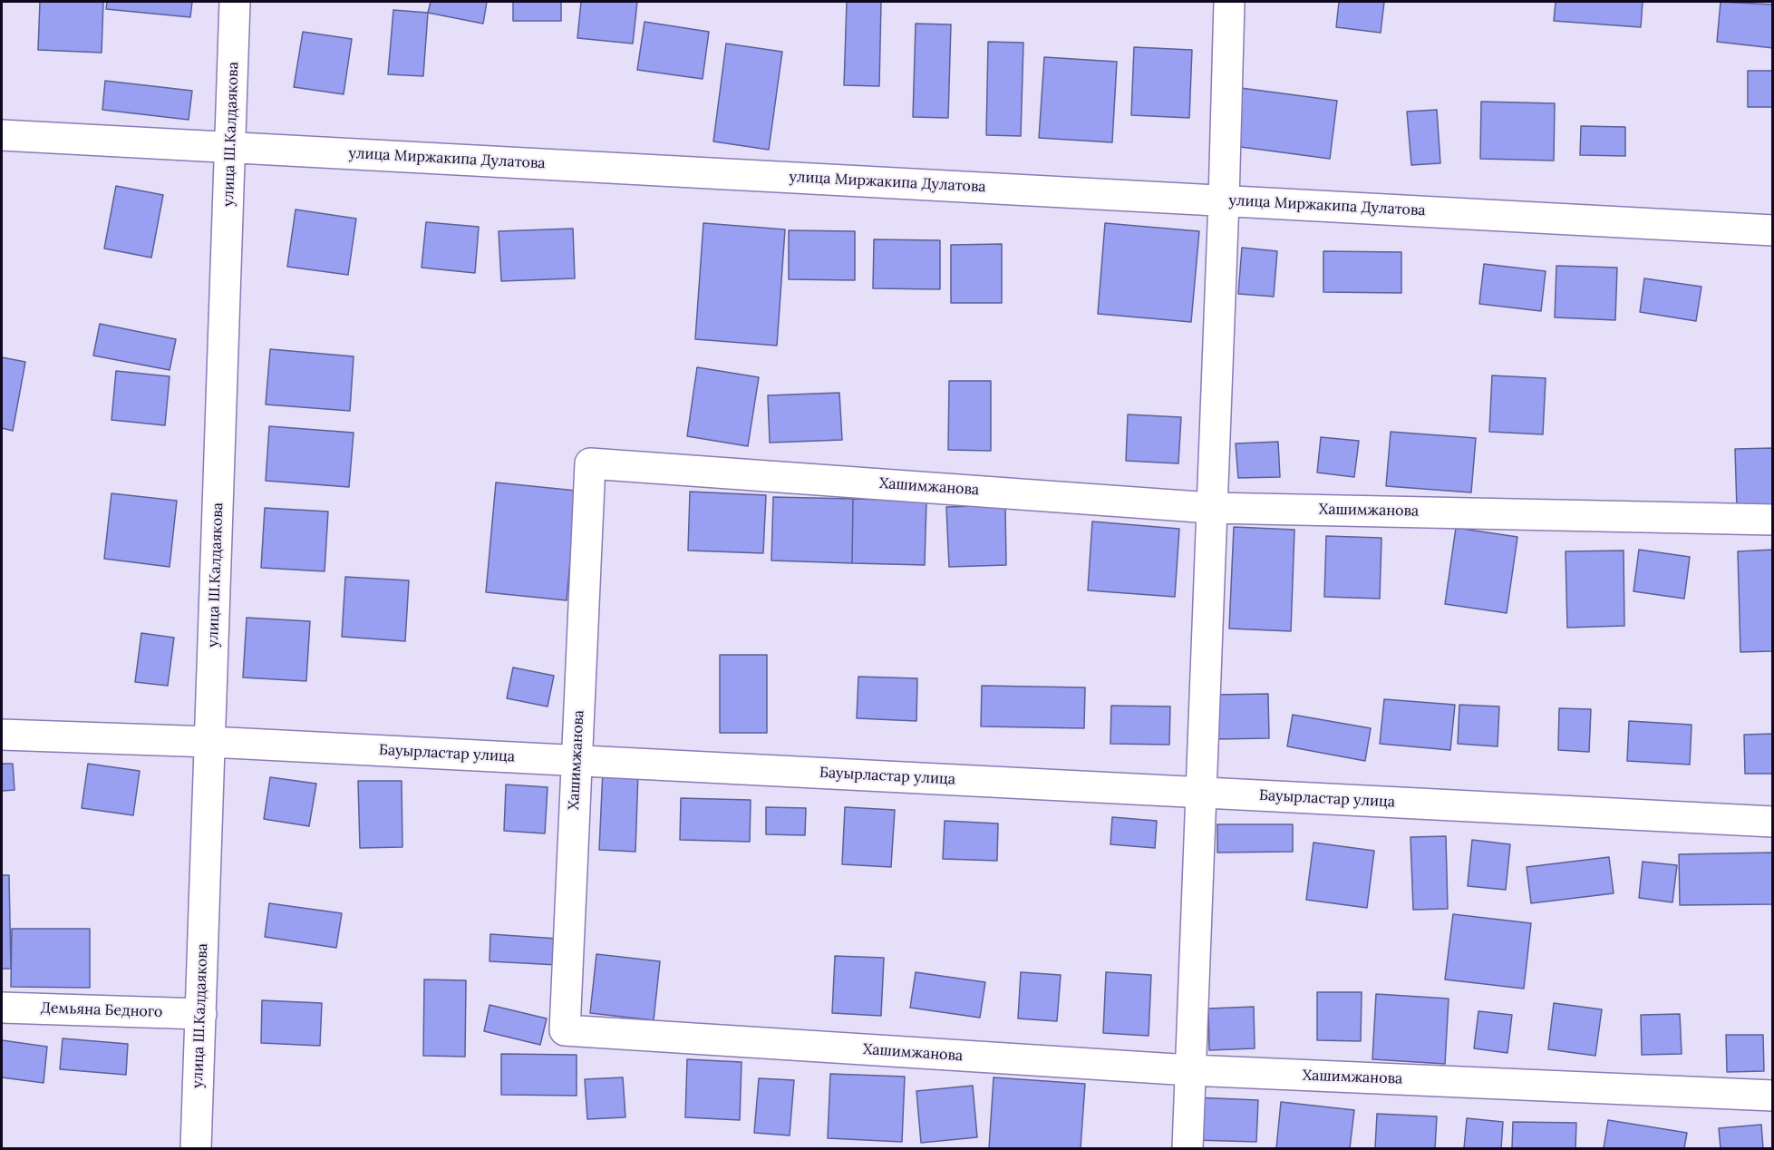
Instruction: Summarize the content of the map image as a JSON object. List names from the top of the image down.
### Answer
{
  "streets": {
    "street": [
      "улица Ш.Калдаякова",
      "улица Миржакипа Дулатова",
      "Хашимжанова",
      "Бауырластар улица",
      "Демьяна Бедного"
    ]
  },
  "crossings": [
    ["улица Ш.Калдаякова", "улица Миржакипа Дулатова"],
    ["улица Ш.Калдаякова", "Бауырластар улица"],
    ["улица Ш.Калдаякова", "Демьяна Бедного"],
    ["Хашимжанова", "Бауырластар улица"]
  ]
}
